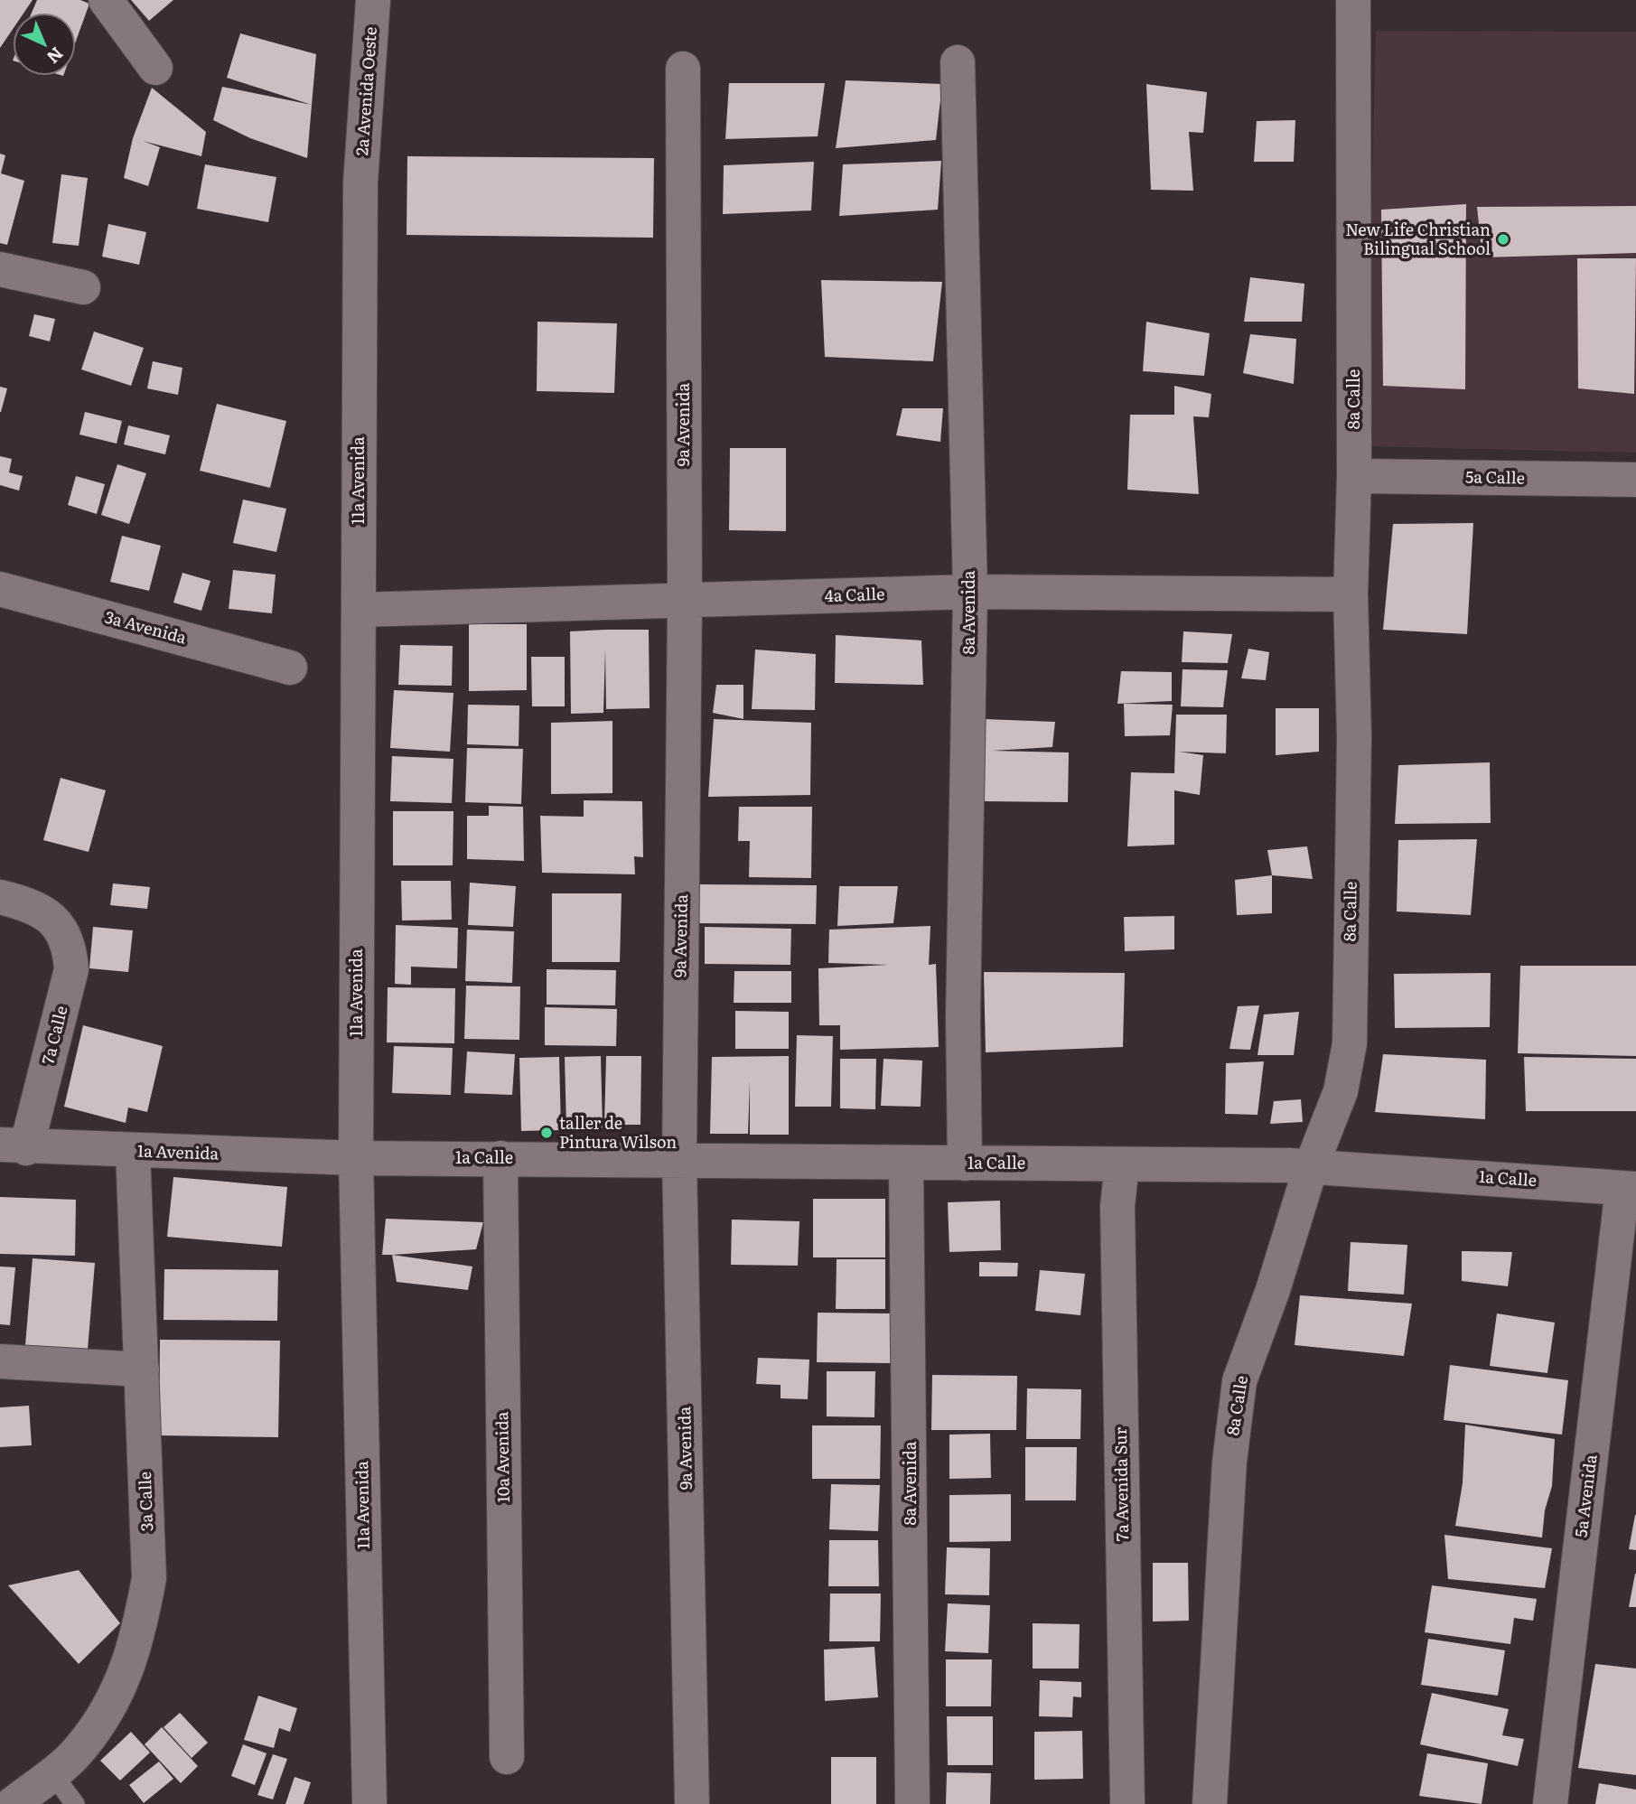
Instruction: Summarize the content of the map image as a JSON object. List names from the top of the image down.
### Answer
{
  "streets": {
    "street": [
      "2a Avenida Oeste",
      "8a Calle",
      "9a Avenida",
      "5a Calle",
      "11a Avenida",
      "4a Calle",
      "8a Avenida",
      "3a Avenida",
      "7a Calle",
      "1a Avenida",
      "1a Calle",
      "10a Avenida",
      "7a Avenida Sur",
      "5a Avenida",
      "3a Calle"
    ]
  },
  "crossings": [
    ["2a Avenida Oeste", "11a Avenida"],
    ["8a Calle", "5a Calle"],
    ["8a Calle", "4a Calle"],
    ["8a Calle", "1a Calle"],
    ["9a Avenida", "4a Calle"],
    ["9a Avenida", "1a Calle"],
    ["11a Avenida", "4a Calle"],
    ["11a Avenida", "1a Avenida"],
    ["11a Avenida", "1a Calle"],
    ["4a Calle", "8a Avenida"],
    ["8a Avenida", "1a Calle"],
    ["7a Calle", "1a Avenida"],
    ["1a Avenida", "1a Calle"],
    ["1a Avenida", "3a Calle"],
    ["1a Calle", "10a Avenida"],
    ["1a Calle", "7a Avenida Sur"],
    ["1a Calle", "5a Avenida"]
  ],
  "places": ["New Life Christian Bilingual School", "taller de Pintura Wilson"],
  "north": "bottom right"
}
